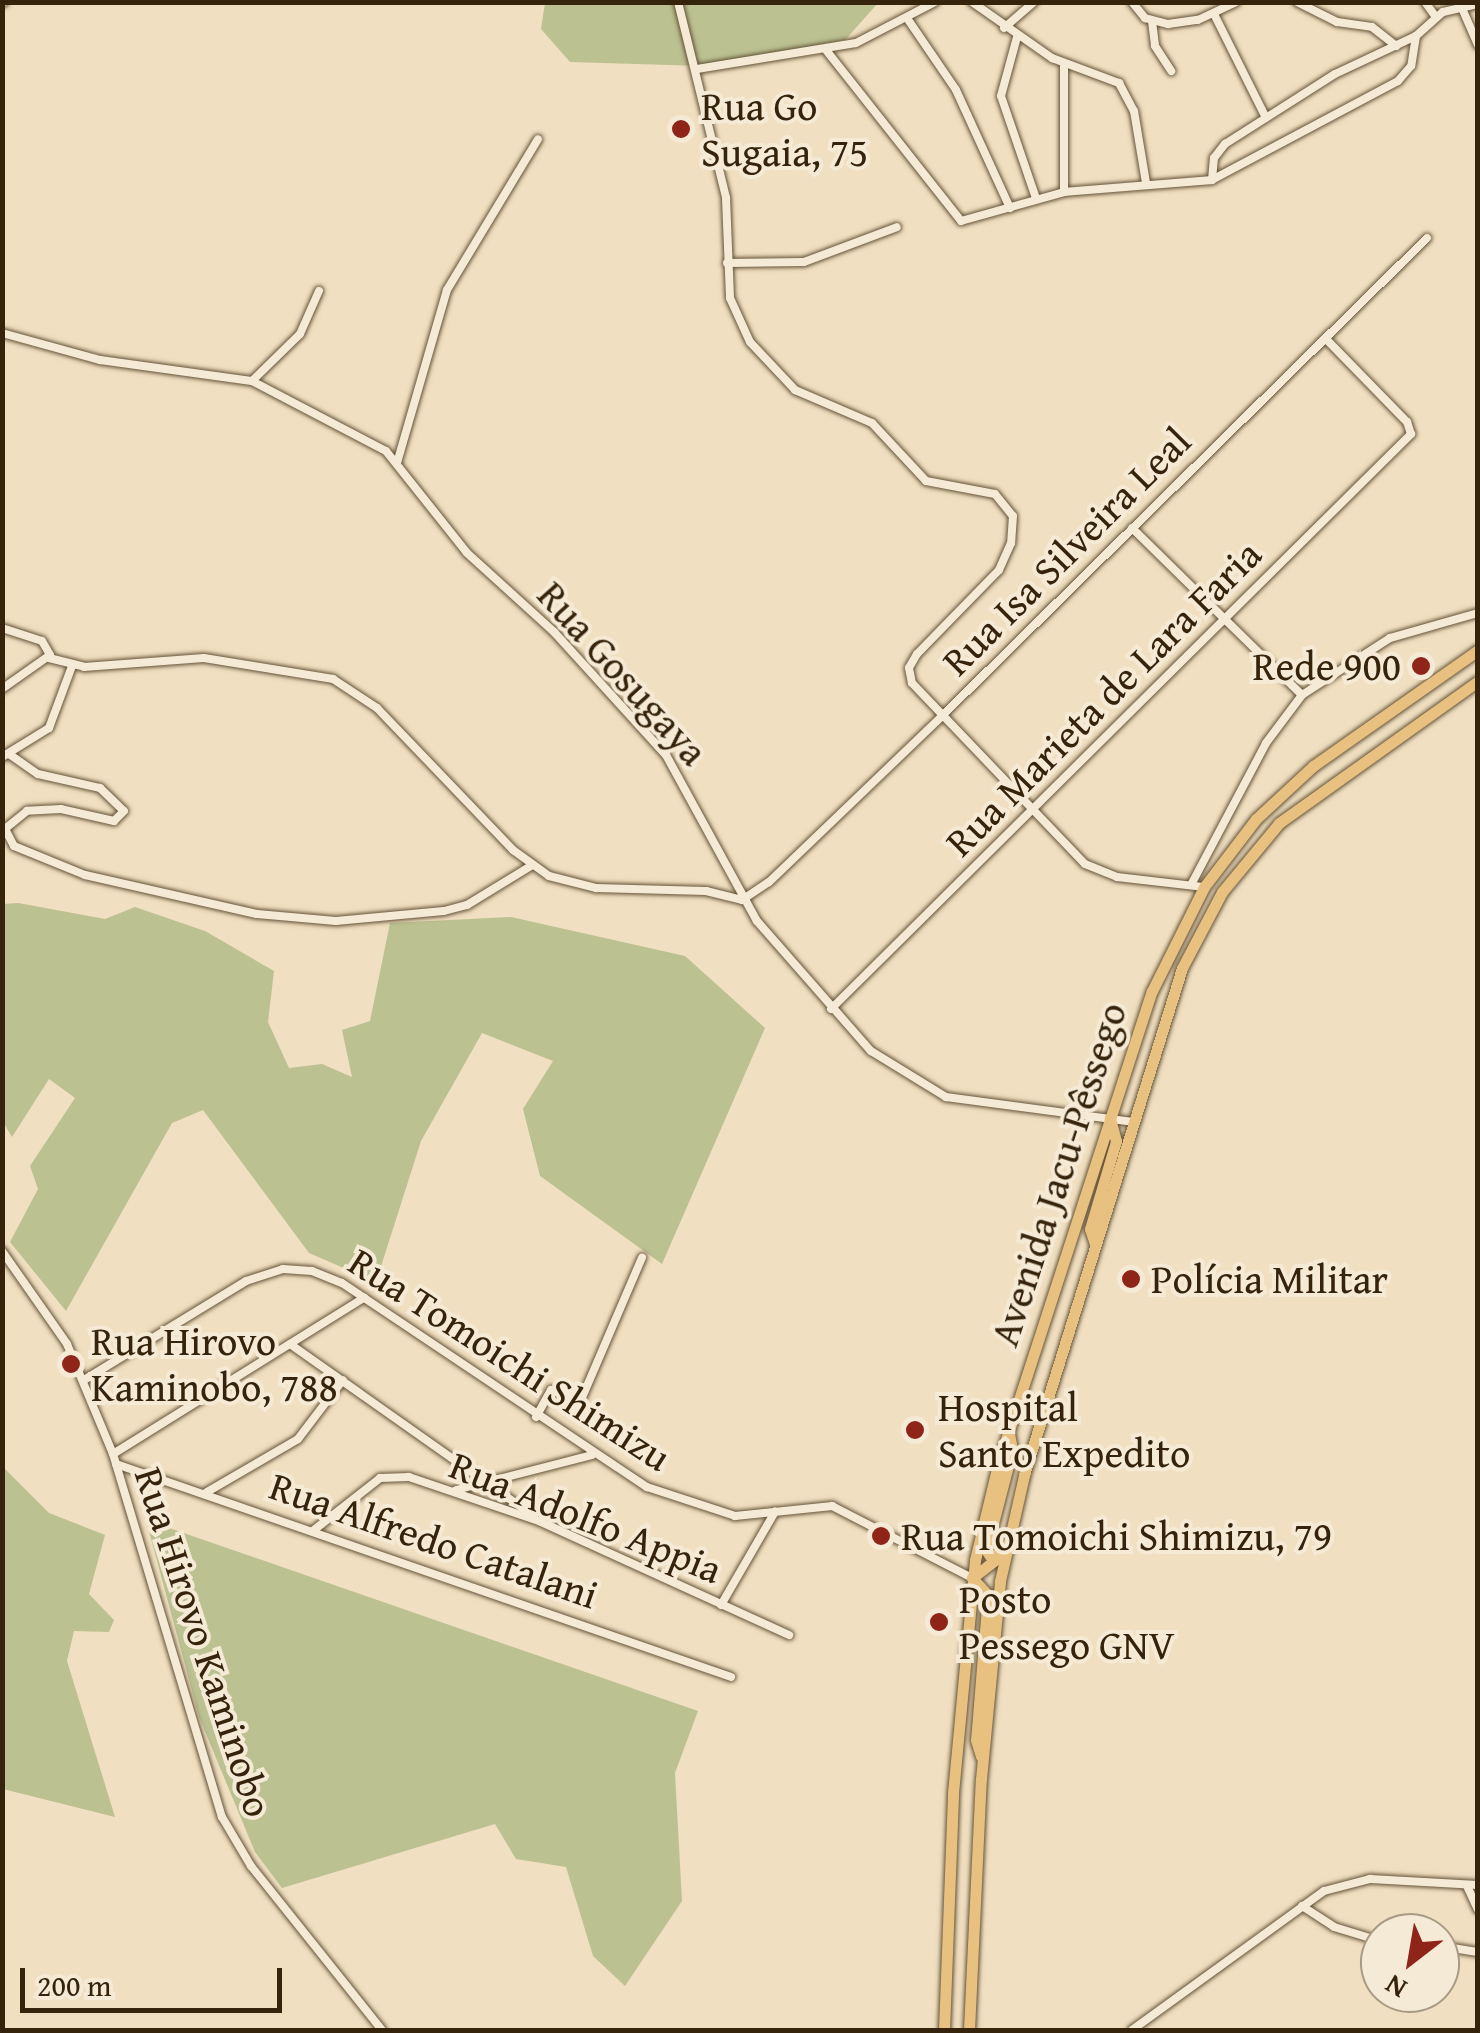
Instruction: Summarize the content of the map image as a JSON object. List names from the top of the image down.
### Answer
{
  "streets": {
    "highway": ["Avenida Jacu-Pêssego"],
    "street": [
      "Rua Isa Silveira Leal",
      "Rua Gosugaya",
      "Rua Marieta de Lara Faria",
      "Rua Tomoichi Shimizu",
      "Rua Adolfo Appia",
      "Rua Alfredo Catalani",
      "Rua Hirovo Kaminobo"
    ]
  },
  "crossings": [
    ["Rua Isa Silveira Leal", "Rua Gosugaya"],
    ["Rua Isa Silveira Leal", "Rua Marieta de Lara Faria"],
    ["Rua Gosugaya", "Rua Marieta de Lara Faria"],
    ["Rua Gosugaya", "Avenida Jacu-Pêssego"],
    ["Avenida Jacu-Pêssego", "Rua Tomoichi Shimizu"],
    ["Rua Tomoichi Shimizu", "Rua Hirovo Kaminobo"],
    ["Rua Adolfo Appia", "Rua Alfredo Catalani"],
    ["Rua Alfredo Catalani", "Rua Hirovo Kaminobo"]
  ],
  "places": [
    "Rua Go Sugaia, 75",
    "Rede 900",
    "Polícia Militar",
    "Rua Hirovo Kaminobo, 788",
    "Hospital Santo Expedito",
    "Rua Tomoichi Shimizu, 79",
    "Posto Pessego GNV"
  ],
  "scale_bar": "200 m",
  "north": "bottom left"
}
